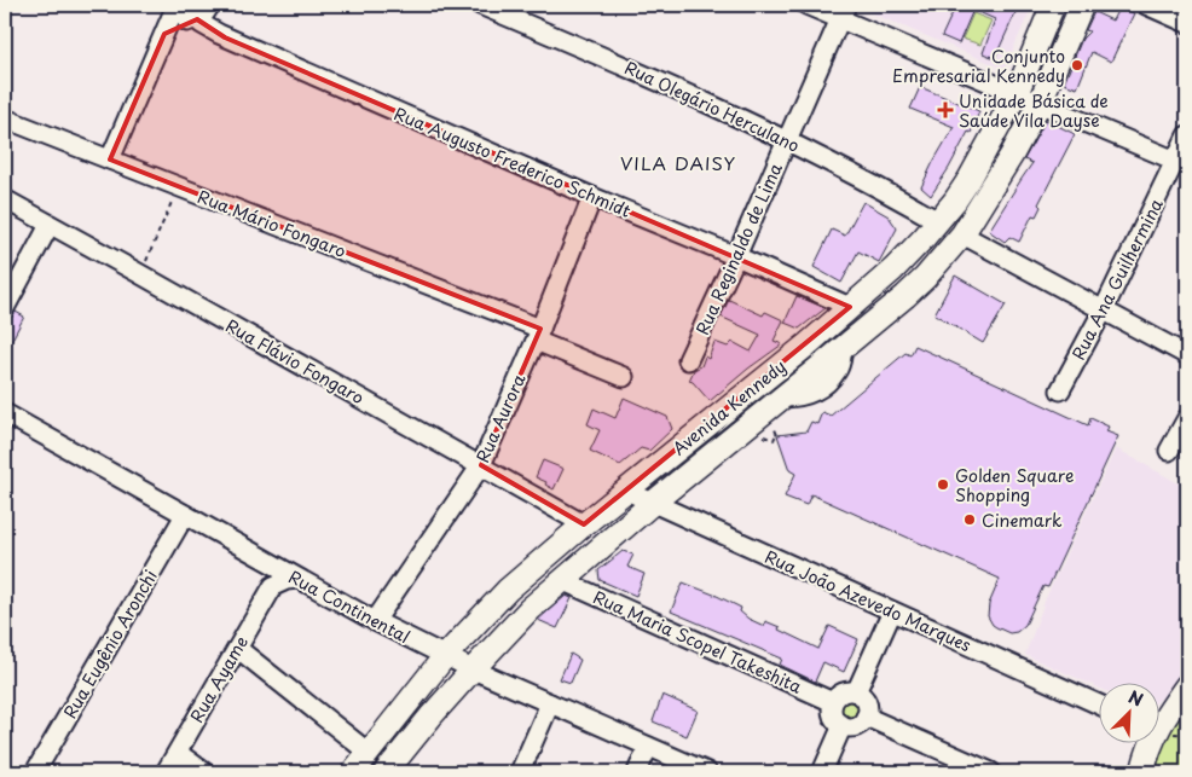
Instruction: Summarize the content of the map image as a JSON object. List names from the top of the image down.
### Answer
{
  "streets": {
    "main road": ["Avenida Kennedy"],
    "street": [
      "Rua Olegário Herculano",
      "Rua Augusto Frederico Schmidt",
      "Rua Mário Fongaro",
      "Rua Reginaldo de Lima",
      "Rua Ana Guilhermina",
      "Rua Flávio Fongaro",
      "Rua Aurora",
      "Rua João Azevedo Marques",
      "Rua Continental",
      "Rua Maria Scopel Takeshita",
      "Rua Eugênio Aronchi",
      "Rua Ayame"
    ]
  },
  "crossings": [
    ["Rua Olegário Herculano", "Rua Reginaldo de Lima"],
    ["Rua Olegário Herculano", "Avenida Kennedy"],
    ["Rua Augusto Frederico Schmidt", "Rua Reginaldo de Lima"],
    ["Rua Augusto Frederico Schmidt", "Avenida Kennedy"],
    ["Rua Augusto Frederico Schmidt", "Rua Aurora"],
    ["Rua Mário Fongaro", "Rua Aurora"],
    ["Rua Flávio Fongaro", "Avenida Kennedy"],
    ["Rua Flávio Fongaro", "Rua Aurora"],
    ["Avenida Kennedy", "Rua João Azevedo Marques"],
    ["Avenida Kennedy", "Rua Continental"],
    ["Avenida Kennedy", "Rua Maria Scopel Takeshita"],
    ["Rua Aurora", "Rua Continental"],
    ["Rua Continental", "Rua Eugênio Aronchi"]
  ],
  "districts": ["VILA DAISY"],
  "places": {
    "other": ["Conjunto Empresarial Kennedy", "Golden Square Shopping", "Cinemark"],
    "health": ["Unidade Básica de Saúde Vila Dayse"]
  },
  "north": "top right"
}
